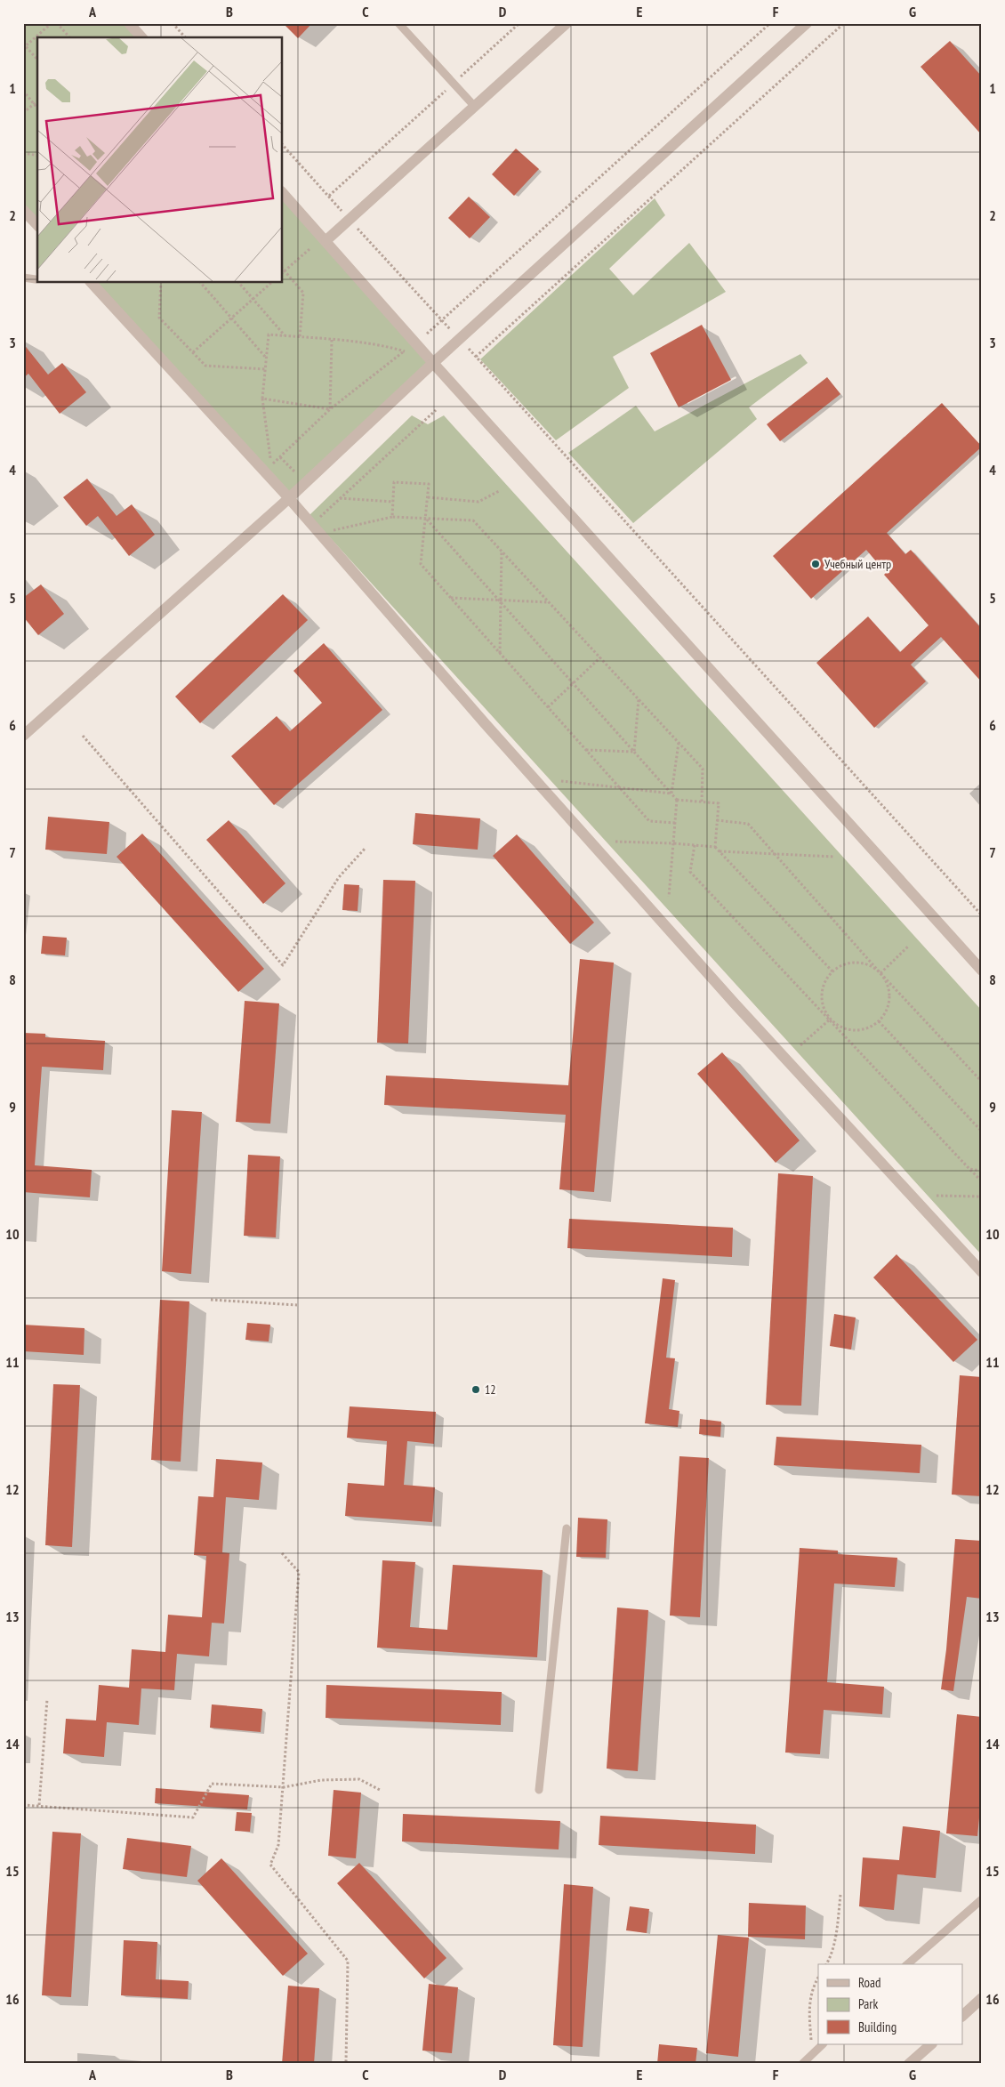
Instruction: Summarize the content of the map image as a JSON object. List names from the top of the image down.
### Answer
{
  "places": ["Учебный центр", "12"],
  "legend": ["Road", "Park", "Building"],
  "grid": {
    "columns": [
      "A",
      "B",
      "C",
      "D",
      "E",
      "F",
      "G"
    ],
    "rows": [
      "1",
      "2",
      "3",
      "4",
      "5",
      "6",
      "7",
      "8",
      "9",
      "10",
      "11",
      "12",
      "13",
      "14",
      "15",
      "16"
    ]
  }
}
